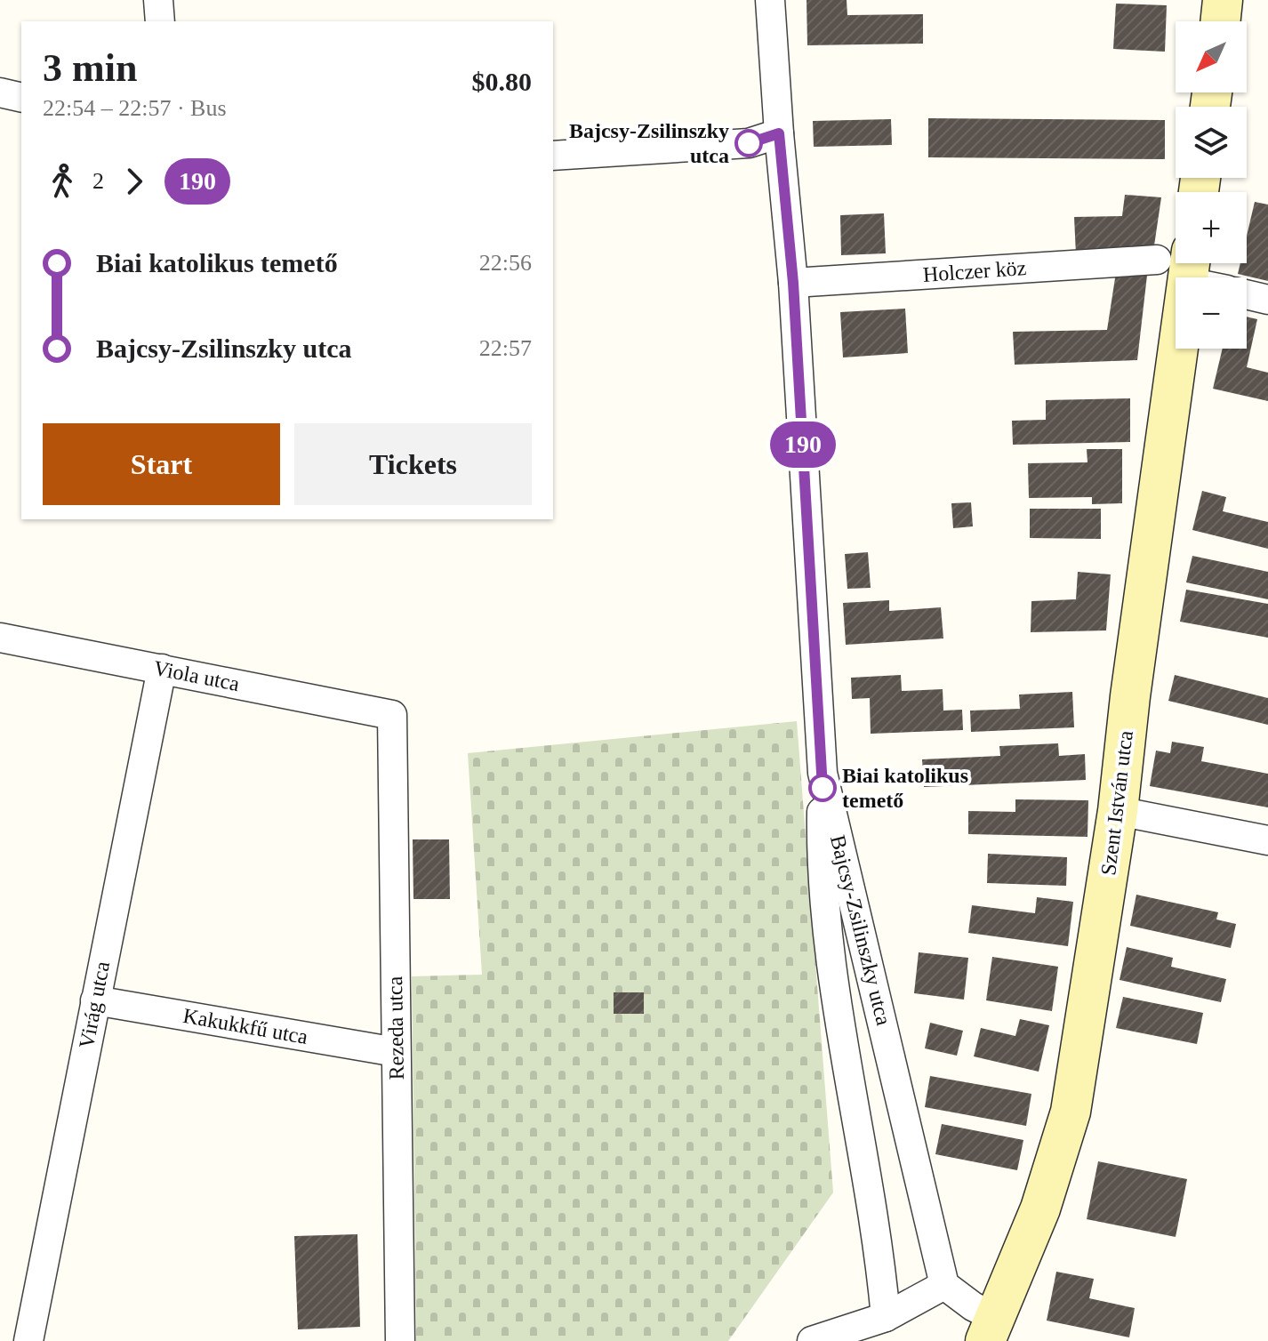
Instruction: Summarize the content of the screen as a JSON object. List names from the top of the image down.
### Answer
{
  "streets": {
    "main road": ["Szent István utca"],
    "street": [
      "Holczer köz",
      "Viola utca",
      "Bajcsy-Zsilinszky utca",
      "Virág utca",
      "Kakukkfű utca",
      "Rezeda utca"
    ]
  },
  "crossings": [
    ["Holczer köz", "Szent István utca"],
    ["Holczer köz", "Bajcsy-Zsilinszky utca"],
    ["Viola utca", "Virág utca"],
    ["Viola utca", "Rezeda utca"],
    ["Virág utca", "Kakukkfű utca"],
    ["Kakukkfű utca", "Rezeda utca"]
  ],
  "places": ["Bajcsy-Zsilinszky utca", "Biai katolikus temető"],
  "lines": ["bus line 190"],
  "north": "bottom left",
  "page": {
    "on_map": "190",
    "map_buttons": ["+", "−"],
    "heading": ["3 min", "22:54 – 22:57 · Bus", "$0.80"],
    "legs": ["2", "190"],
    "list": [
      {
        "name": "Biai katolikus temető",
        "value": "22:56"
      },
      {
        "name": "Bajcsy-Zsilinszky utca",
        "value": "22:57"
      }
    ],
    "buttons": ["Start", "Tickets"]
  }
}
